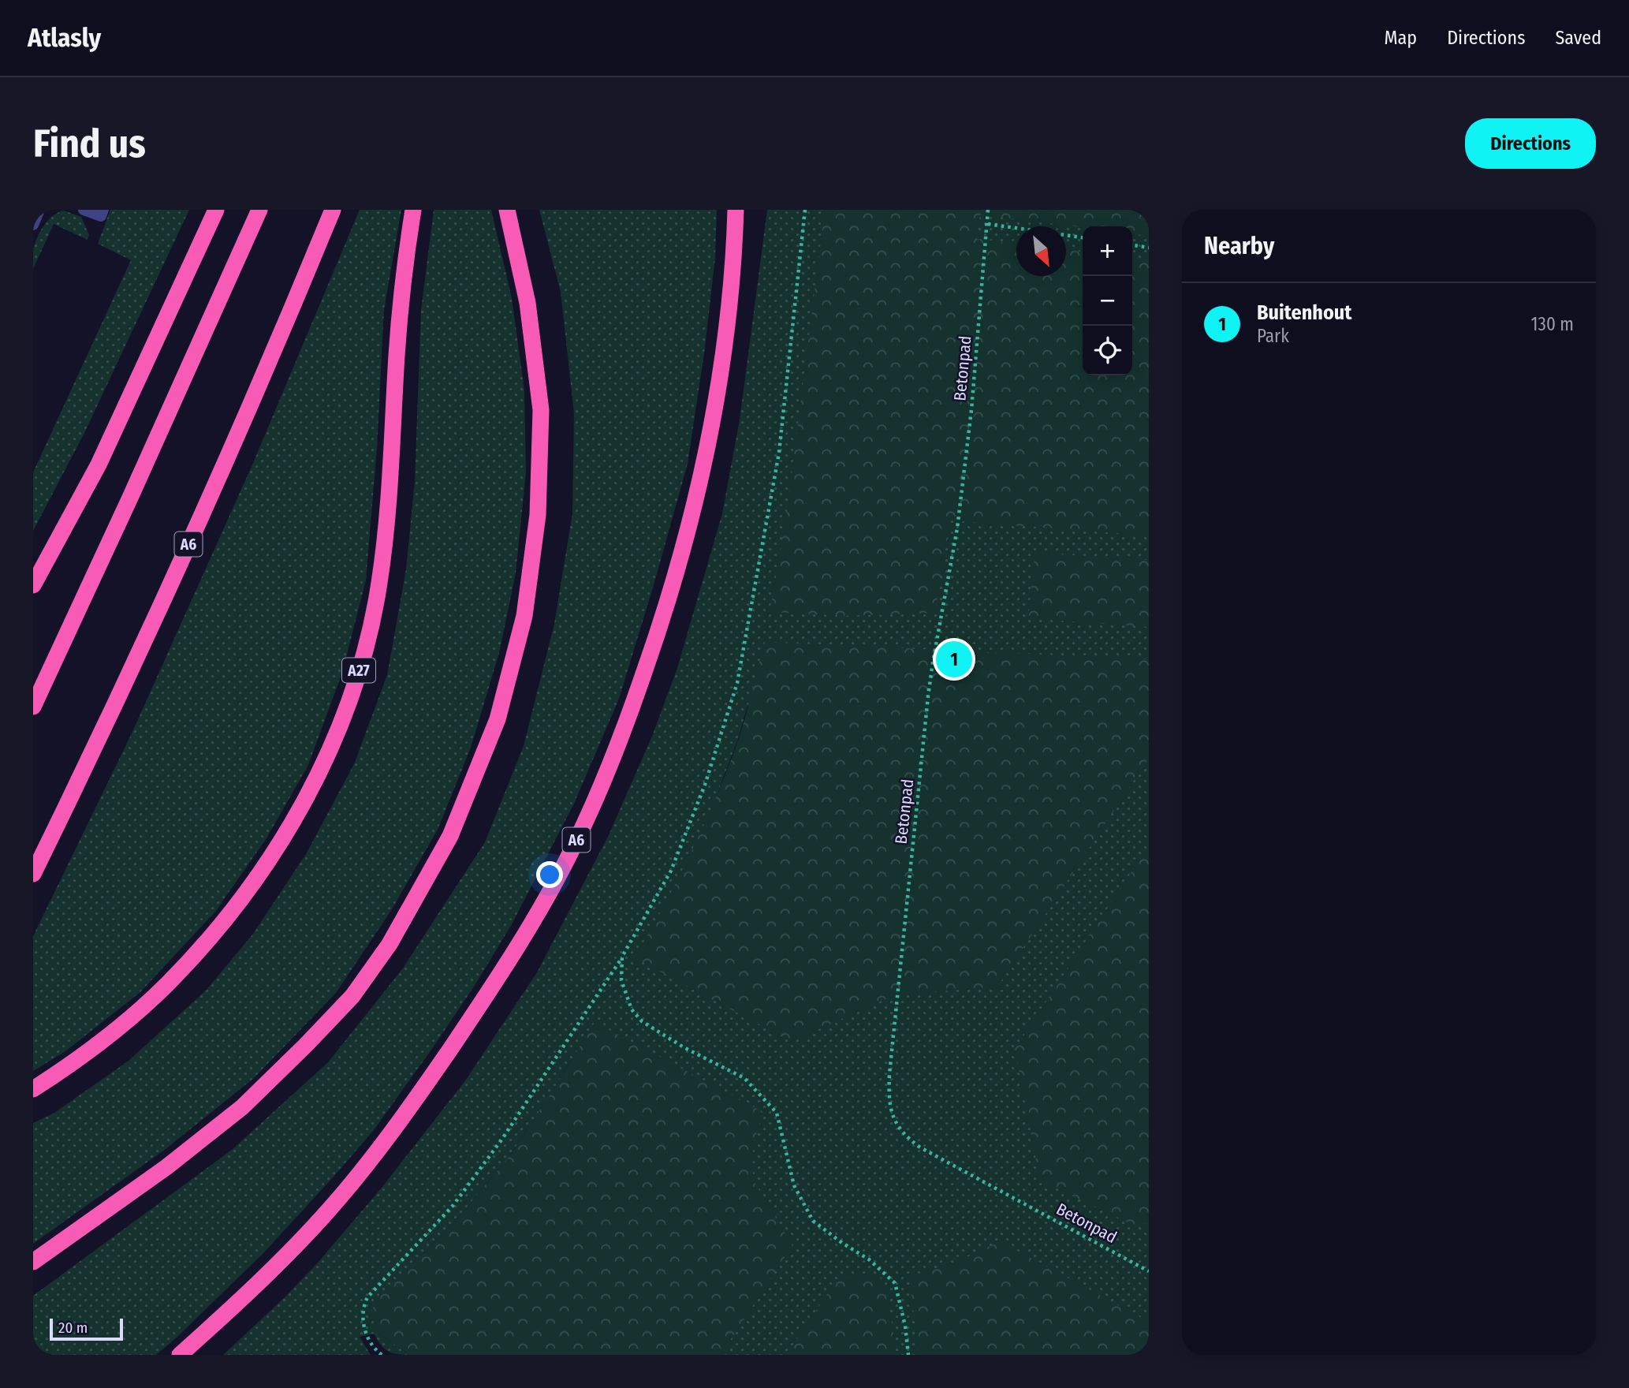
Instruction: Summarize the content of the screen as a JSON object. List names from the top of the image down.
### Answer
{
  "streets": {
    "highway": ["A6", "A27"],
    "path": ["Betonpad"]
  },
  "scale_bar": "20 m",
  "north": "bottom right",
  "page": {
    "header": "Atlasly",
    "nav": ["Map", "Directions", "Saved"],
    "buttons": "Directions",
    "title": "Find us",
    "heading": "Nearby",
    "map_buttons": ["+", "−"],
    "list": [
      {
        "mark": "1",
        "name": "Buitenhout",
        "note": "Park",
        "value": "130 m"
      }
    ],
    "pins": "1",
    "scale": "20 m"
  }
}
